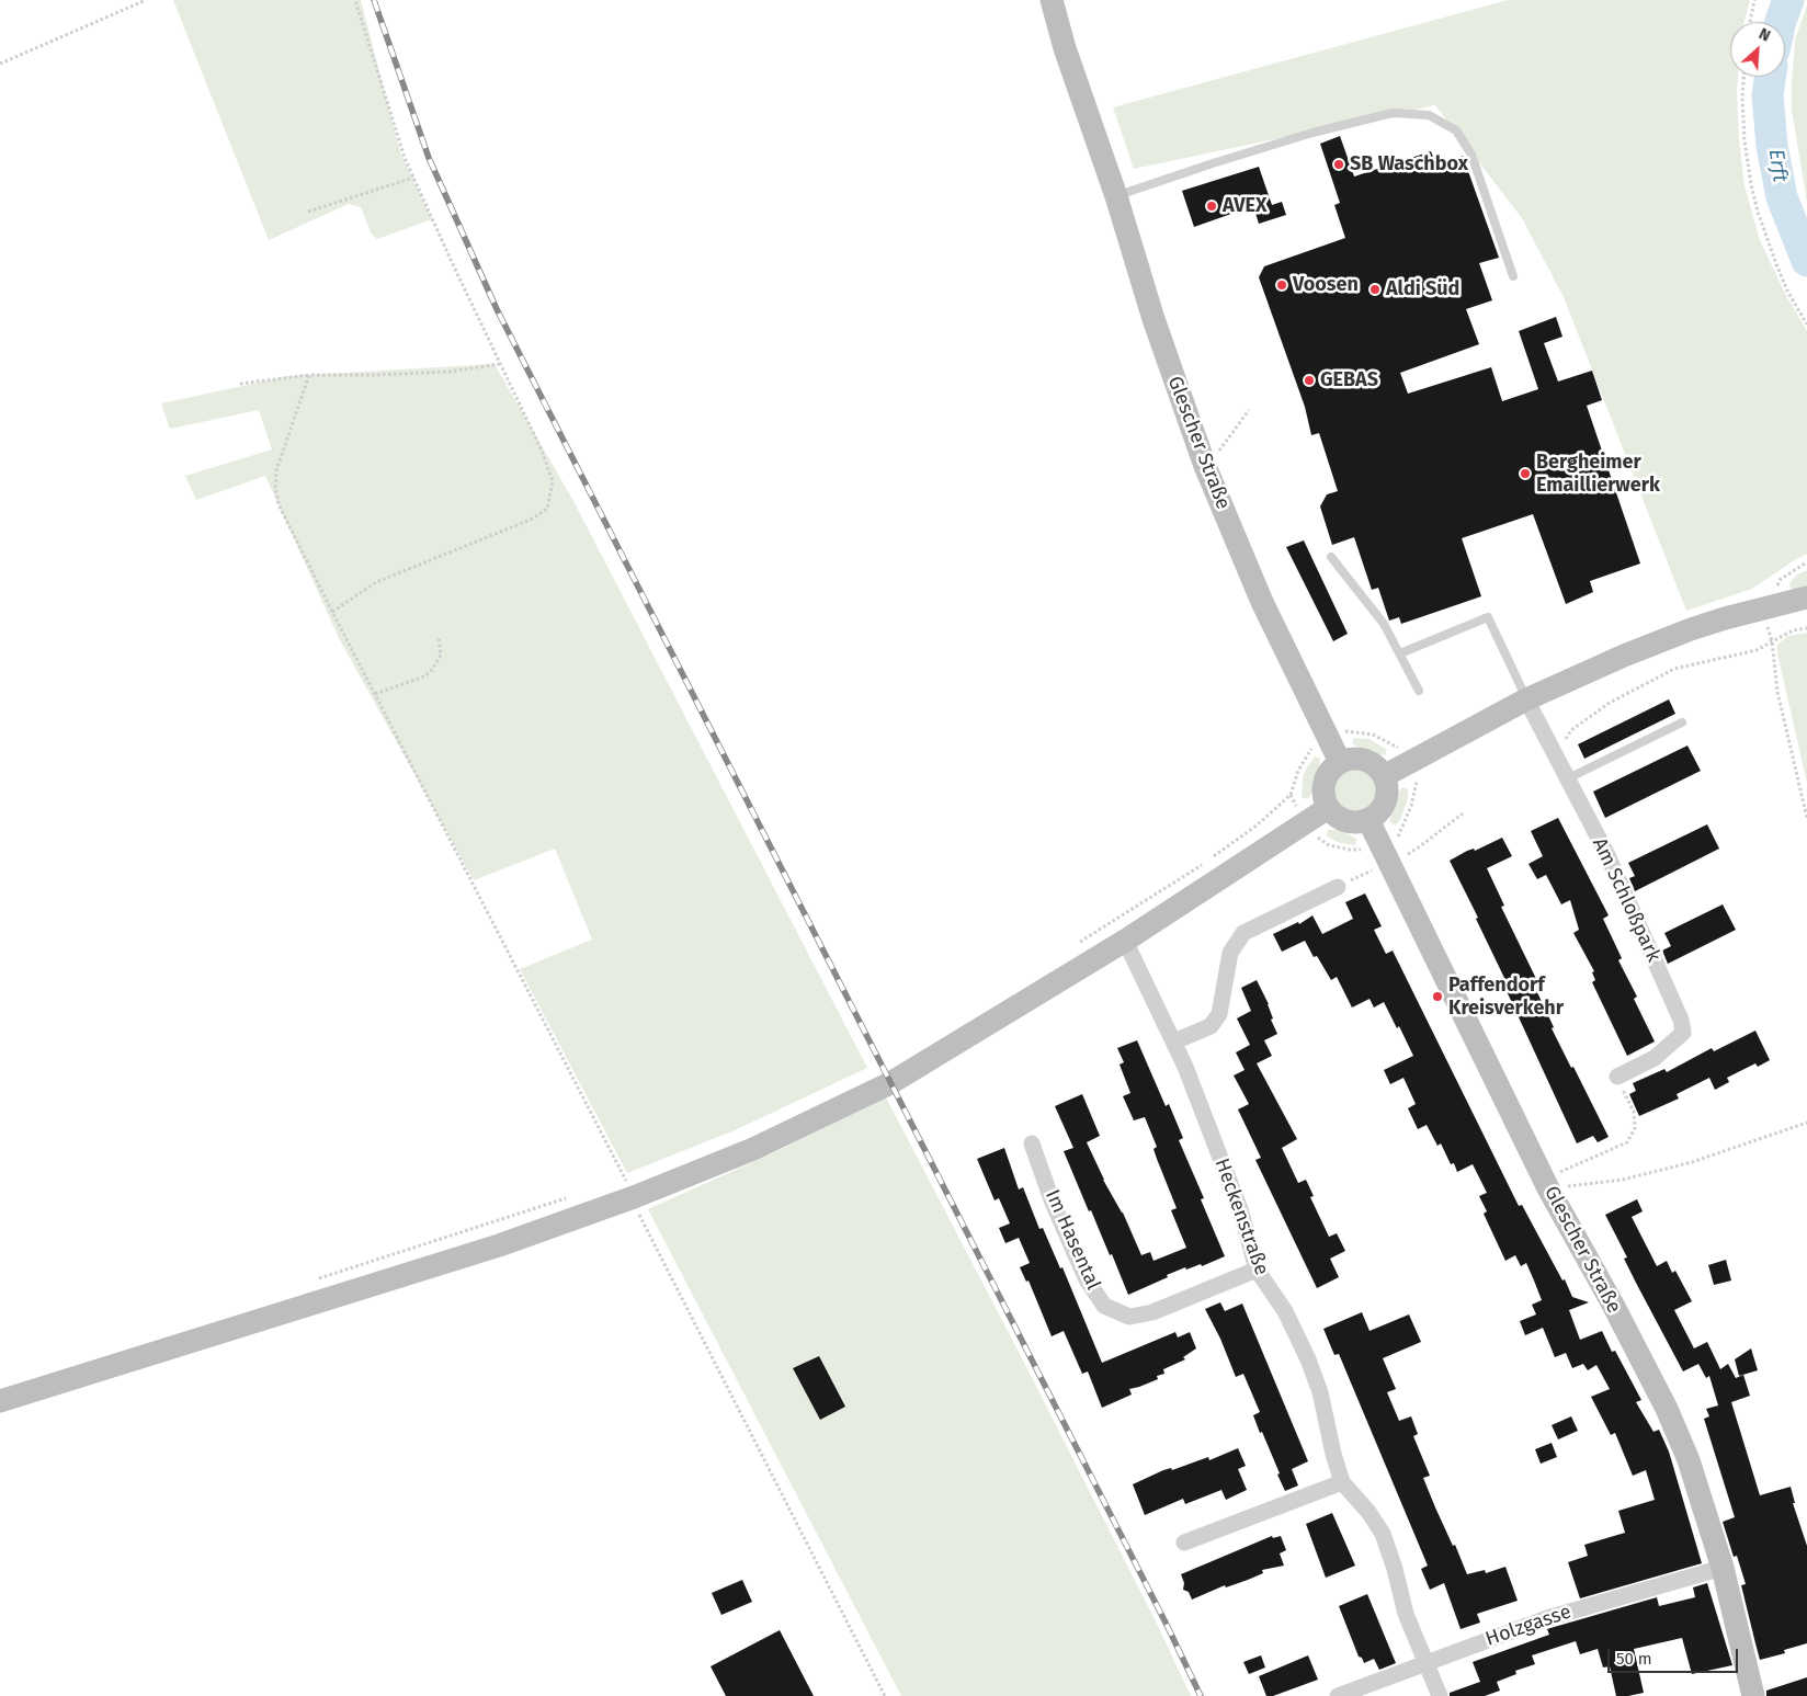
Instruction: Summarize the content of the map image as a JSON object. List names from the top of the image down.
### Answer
{
  "streets": {
    "main road": ["Glescher Straße"],
    "street": [
      "Am Schloßpark",
      "Heckenstraße",
      "Im Hasental",
      "Holzgasse"
    ]
  },
  "crossings": [
    ["Glescher Straße", "Holzgasse"],
    ["Heckenstraße", "Im Hasental"],
    ["Heckenstraße", "Holzgasse"]
  ],
  "water": ["Erft"],
  "places": [
    "SB Waschbox",
    "AVEX",
    "Voosen",
    "Aldi Süd",
    "GEBAS",
    "Bergheimer Emaillierwerk",
    "Paffendorf Kreisverkehr"
  ],
  "scale_bar": "50 m",
  "north": "top right"
}
